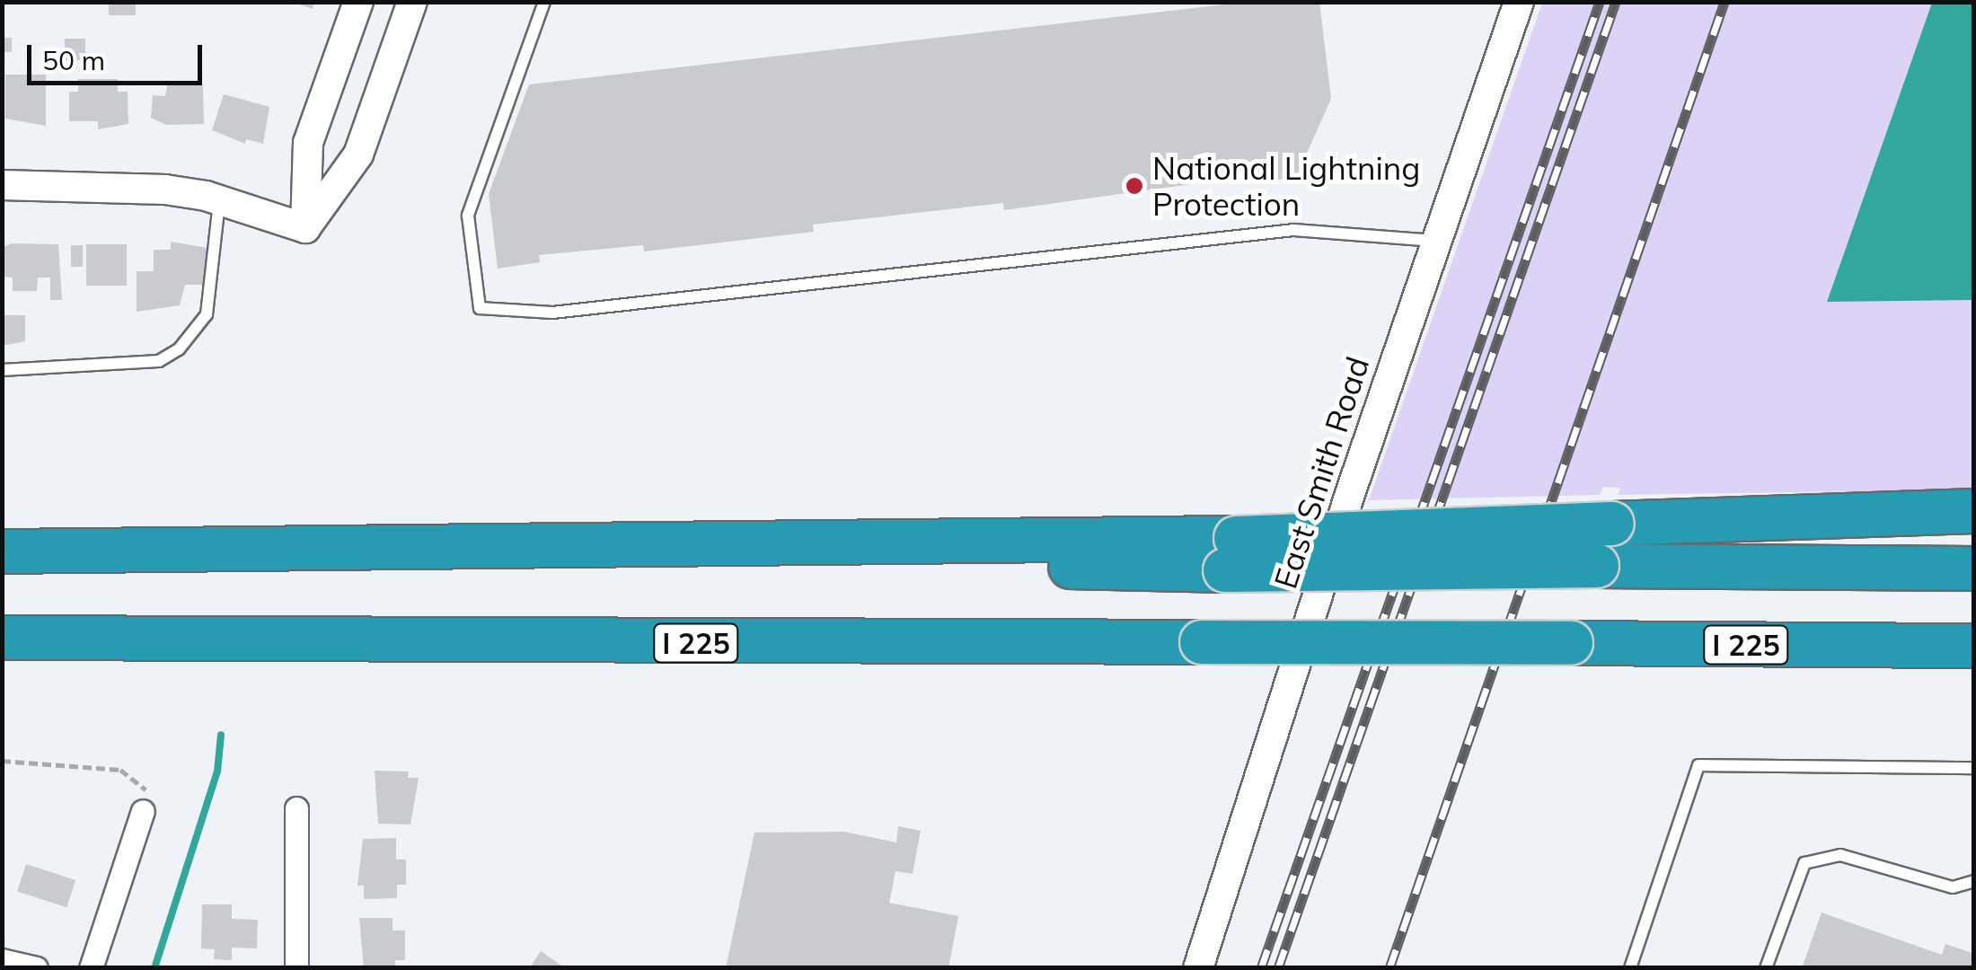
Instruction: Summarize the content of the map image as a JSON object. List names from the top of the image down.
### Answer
{
  "streets": {
    "highway": ["I 225"],
    "street": ["East Smith Road"]
  },
  "places": ["National Lightning Protection"],
  "scale_bar": "50 m"
}
